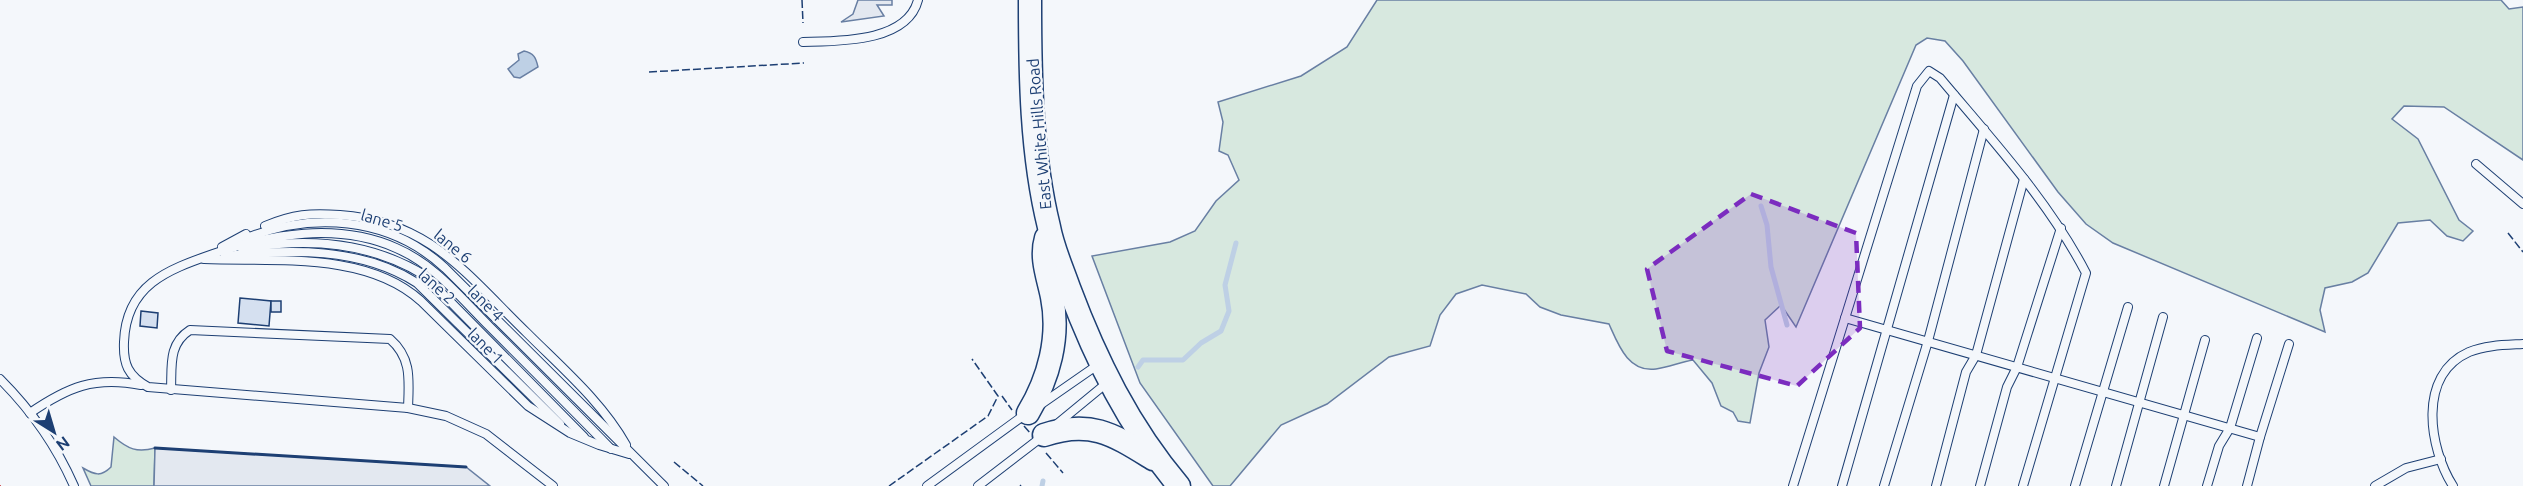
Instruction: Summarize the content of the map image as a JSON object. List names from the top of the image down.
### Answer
{
  "streets": {
    "main road": ["East White Hills Road"],
    "lane": [
      "lane 5",
      "lane 6",
      "lane 2",
      "lane 4",
      "lane 1"
    ]
  },
  "crossings": [
    ["lane 5", "lane 6"],
    ["lane 5", "lane 2"],
    ["lane 5", "lane 4"],
    ["lane 5", "lane 1"],
    ["lane 6", "lane 2"],
    ["lane 6", "lane 4"],
    ["lane 6", "lane 1"],
    ["lane 2", "lane 4"],
    ["lane 2", "lane 1"],
    ["lane 4", "lane 1"]
  ],
  "north": "bottom right"
}
